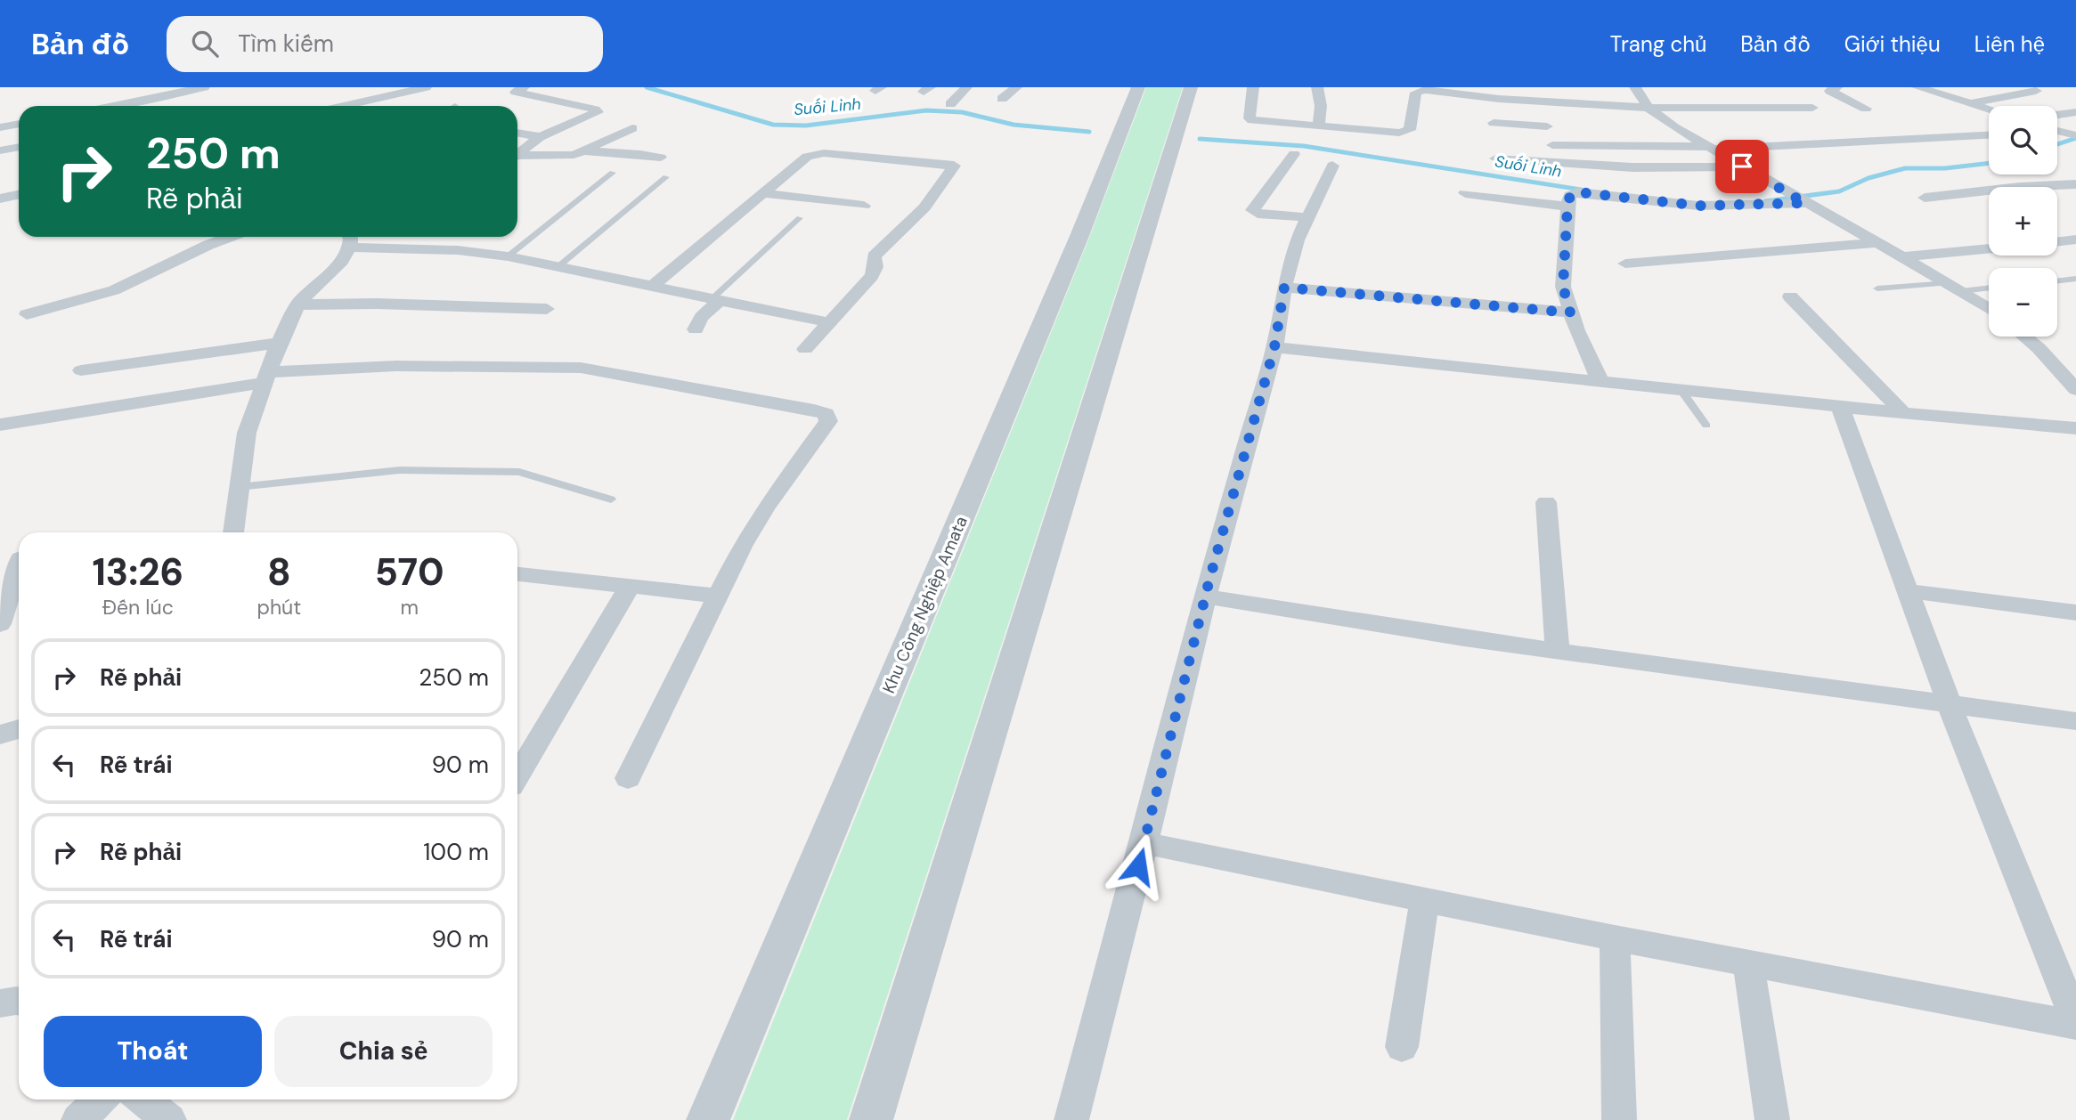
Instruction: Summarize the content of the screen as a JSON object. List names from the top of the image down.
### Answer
{
  "streets": {
    "street": ["Khu Công Nghiệp Amata"]
  },
  "water": ["Suối Linh"],
  "page": {
    "header": "Bản đồ",
    "search": "Tìm kiếm",
    "nav": [
      "Trang chủ",
      "Bản đồ",
      "Giới thiệu",
      "Liên hệ"
    ],
    "map_buttons": ["+", "−"],
    "turn": ["250 m", "Rẽ phải"],
    "eta": [
      "13:26",
      "Đến lúc",
      "8",
      "phút",
      "570",
      "m"
    ],
    "list": [
      {
        "name": "Rẽ phải",
        "value": "250 m"
      },
      {
        "name": "Rẽ trái",
        "value": "90 m"
      },
      {
        "name": "Rẽ phải",
        "value": "100 m"
      },
      {
        "name": "Rẽ trái",
        "value": "90 m"
      }
    ],
    "buttons": ["Thoát", "Chia sẻ"]
  }
}
